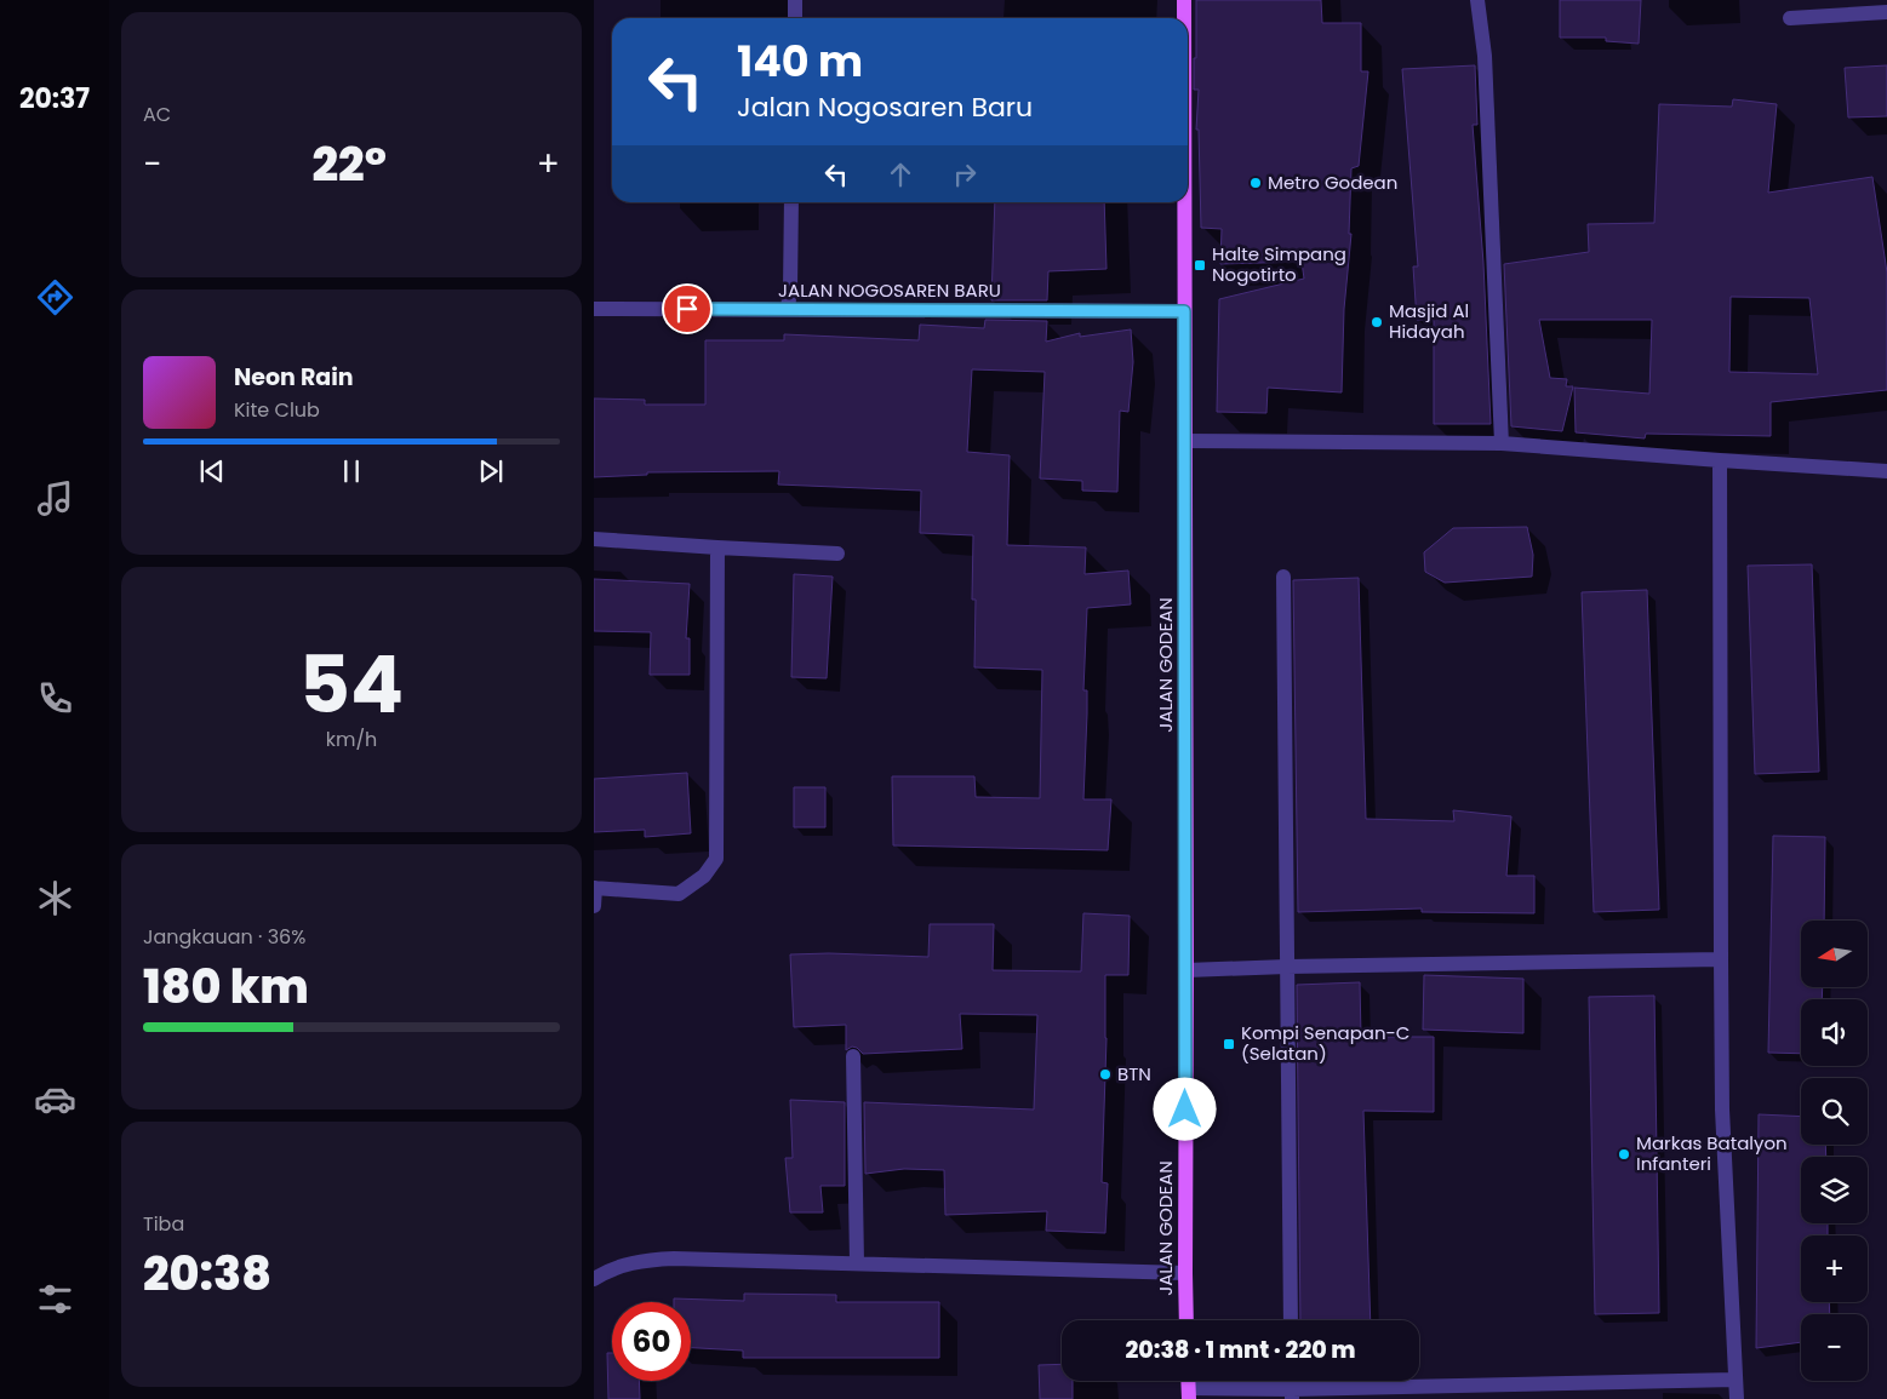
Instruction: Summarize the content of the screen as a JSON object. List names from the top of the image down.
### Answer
{
  "streets": {
    "main road": ["JALAN GODEAN"],
    "street": ["JALAN NOGOSAREN BARU"]
  },
  "crossings": [
    ["JALAN NOGOSAREN BARU", "JALAN GODEAN"]
  ],
  "places": {
    "other": [
      "Metro Godean",
      "Masjid Al Hidayah",
      "BTN",
      "Markas Batalyon Infanteri"
    ],
    "transit": ["Halte Simpang Nogotirto", "Kompi Senapan-C (Selatan)"]
  },
  "north": "left",
  "page": {
    "tabs": "20:37",
    "tile": [
      "AC",
      ["54", "km/h"],
      ["Jangkauan · 36%", "180 km"],
      ["Tiba", "20:38"]
    ],
    "turn": ["140 m", "Jalan Nogosaren Baru"],
    "heat": ["−", "22°", "+"],
    "song": ["Neon Rain", "Kite Club"],
    "map_buttons": ["+", "−"],
    "limit": "60",
    "trip": "20:38 · 1 mnt · 220 m"
  }
}
